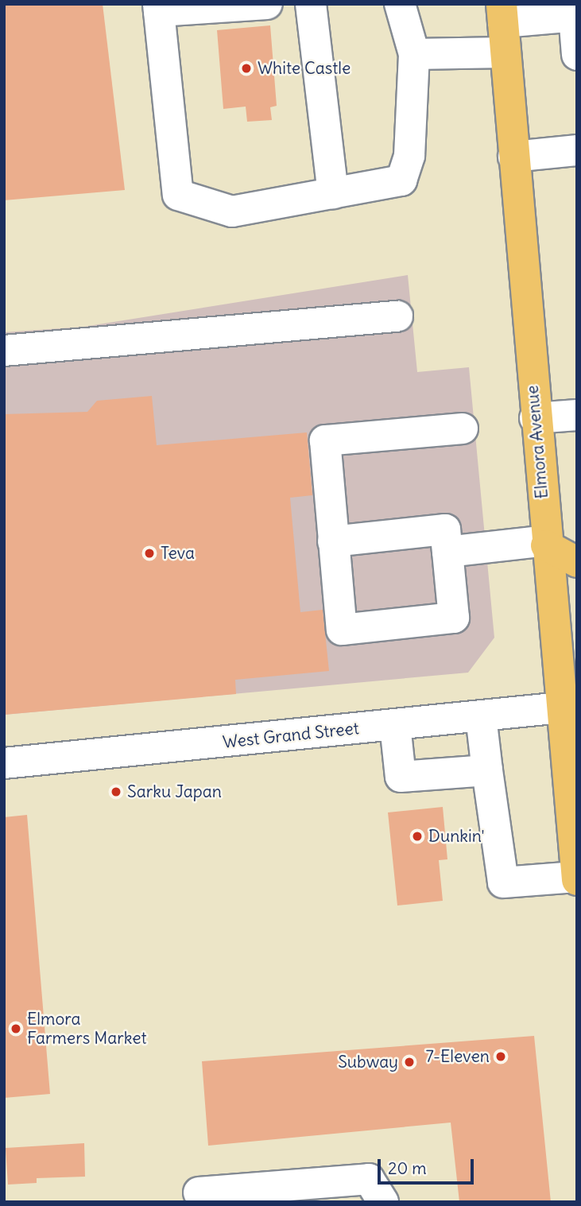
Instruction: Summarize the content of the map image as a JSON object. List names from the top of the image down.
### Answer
{
  "streets": {
    "main road": ["Elmora Avenue"],
    "street": ["West Grand Street"]
  },
  "crossings": [
    ["Elmora Avenue", "West Grand Street"]
  ],
  "places": [
    "White Castle",
    "Teva",
    "Sarku Japan",
    "Dunkin'",
    "Elmora Farmers Market",
    "7-Eleven",
    "Subway"
  ],
  "scale_bar": "20 m"
}
